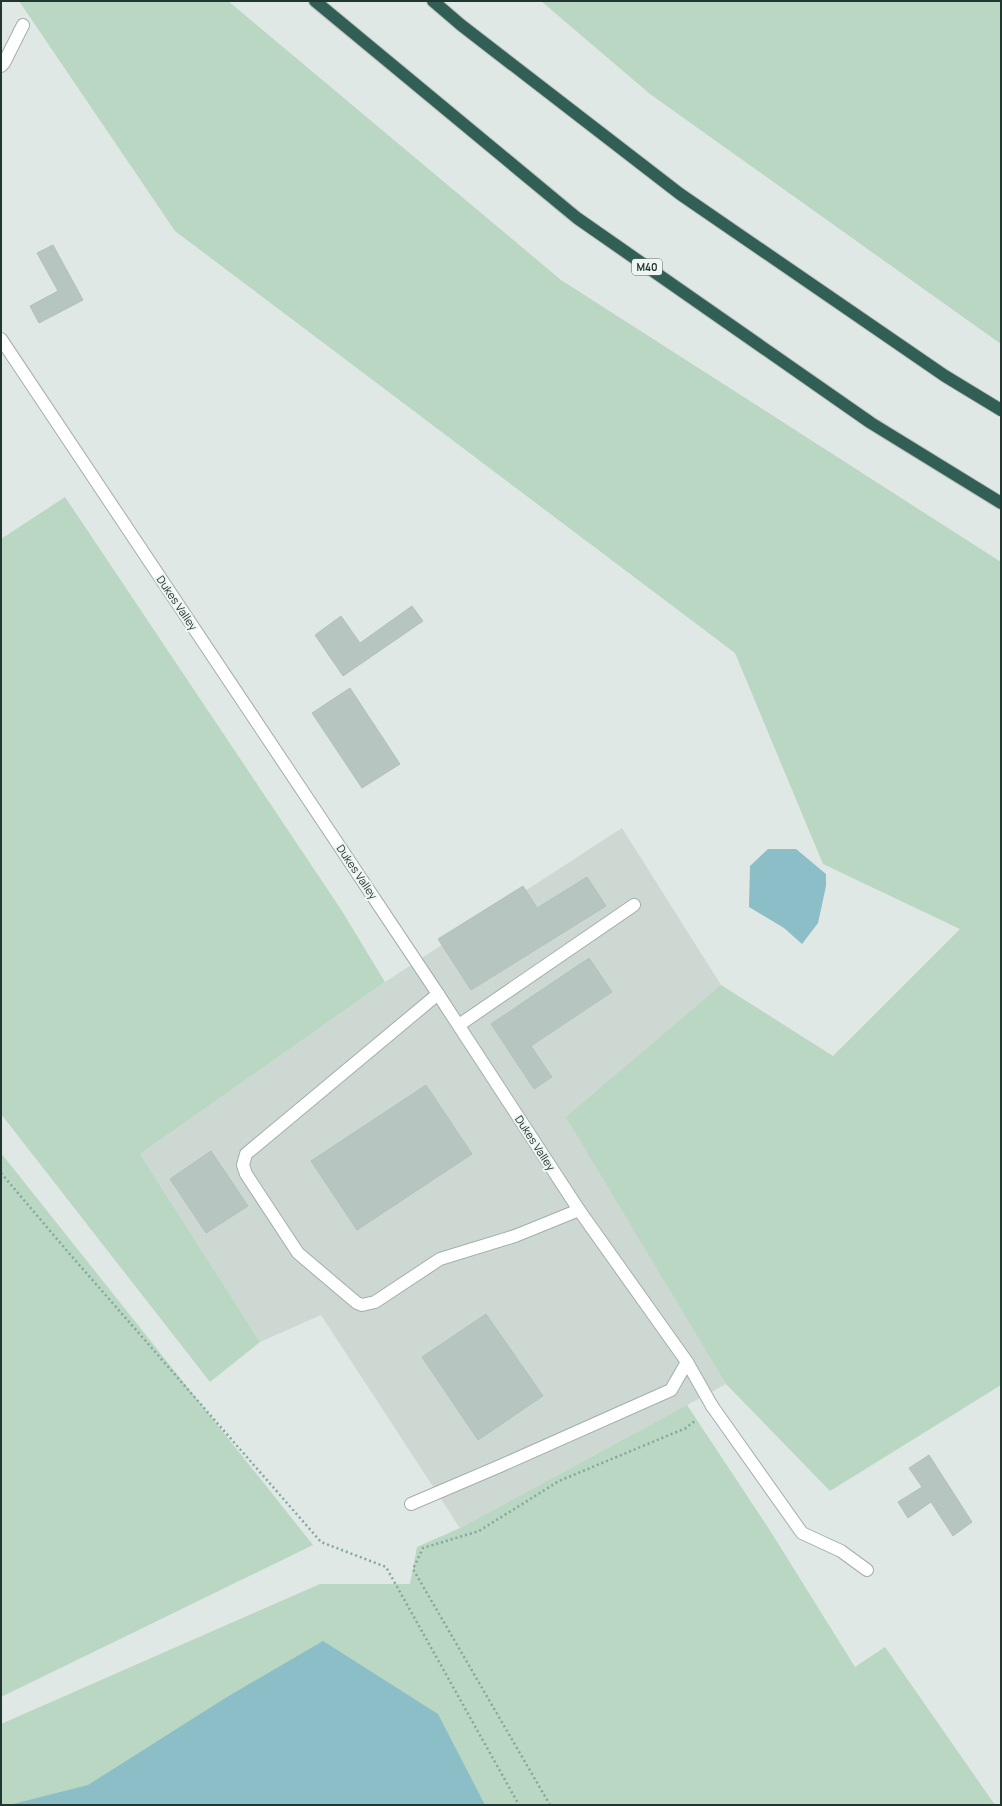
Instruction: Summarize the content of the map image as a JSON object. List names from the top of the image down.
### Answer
{
  "streets": {
    "highway": ["M40"],
    "street": ["Dukes Valley"]
  }
}
